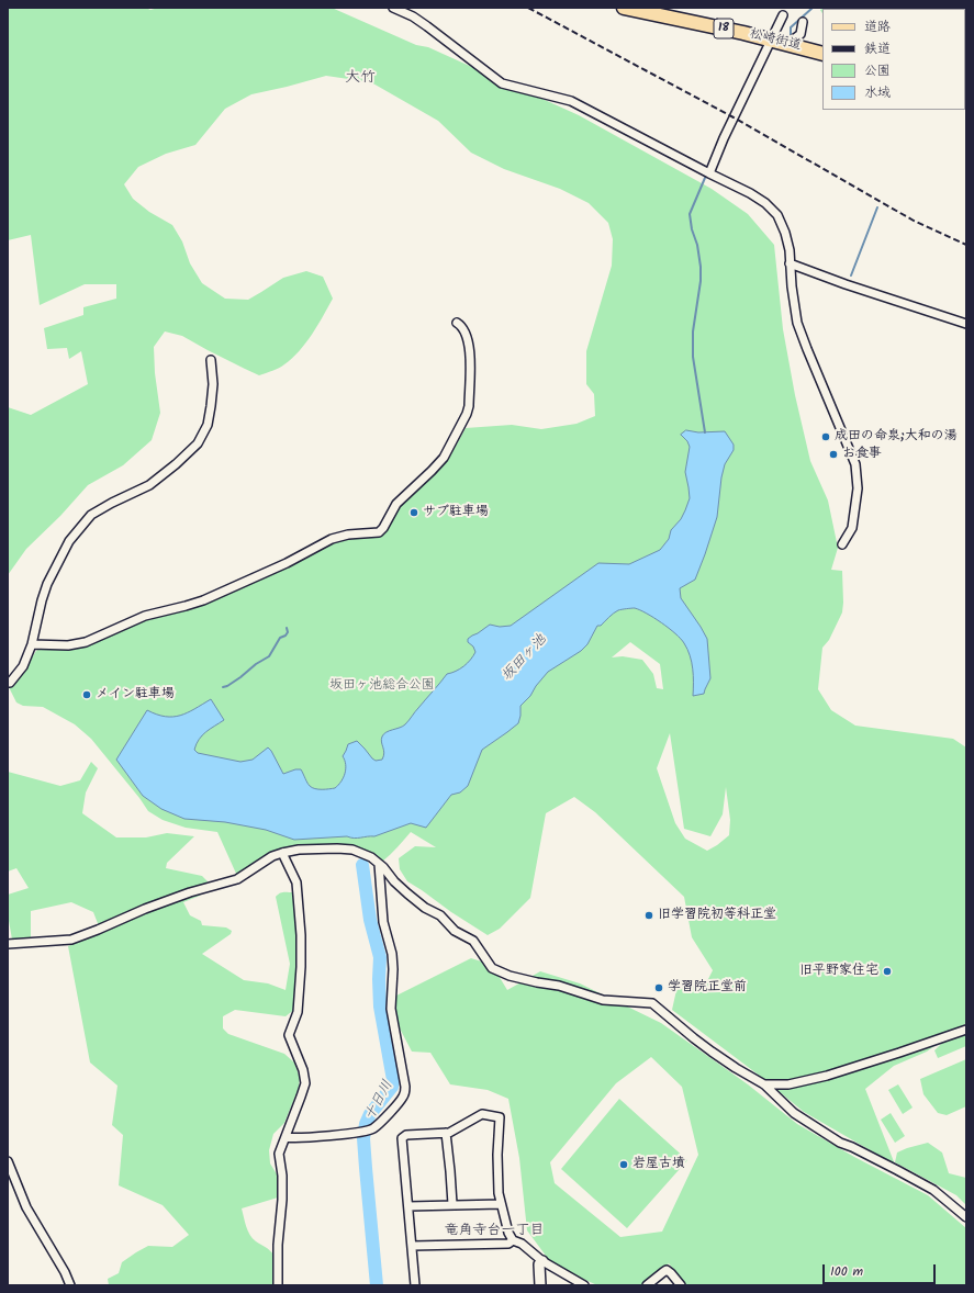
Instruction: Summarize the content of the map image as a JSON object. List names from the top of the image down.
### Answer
{
  "streets": {
    "main road": ["18", "松崎街道"]
  },
  "districts": ["大竹", "竜角寺台一丁目"],
  "water": ["坂田ヶ池", "十日川"],
  "parks": ["坂田ヶ池総合公園"],
  "places": [
    "成田の命泉;大和の湯",
    "お食事",
    "サブ駐車場",
    "メイン駐車場",
    "旧学習院初等科正堂",
    "旧平野家住宅",
    "学習院正堂前",
    "岩屋古墳"
  ],
  "legend": [
    "道路",
    "鉄道",
    "公園",
    "水域"
  ],
  "scale_bar": "100 m"
}
